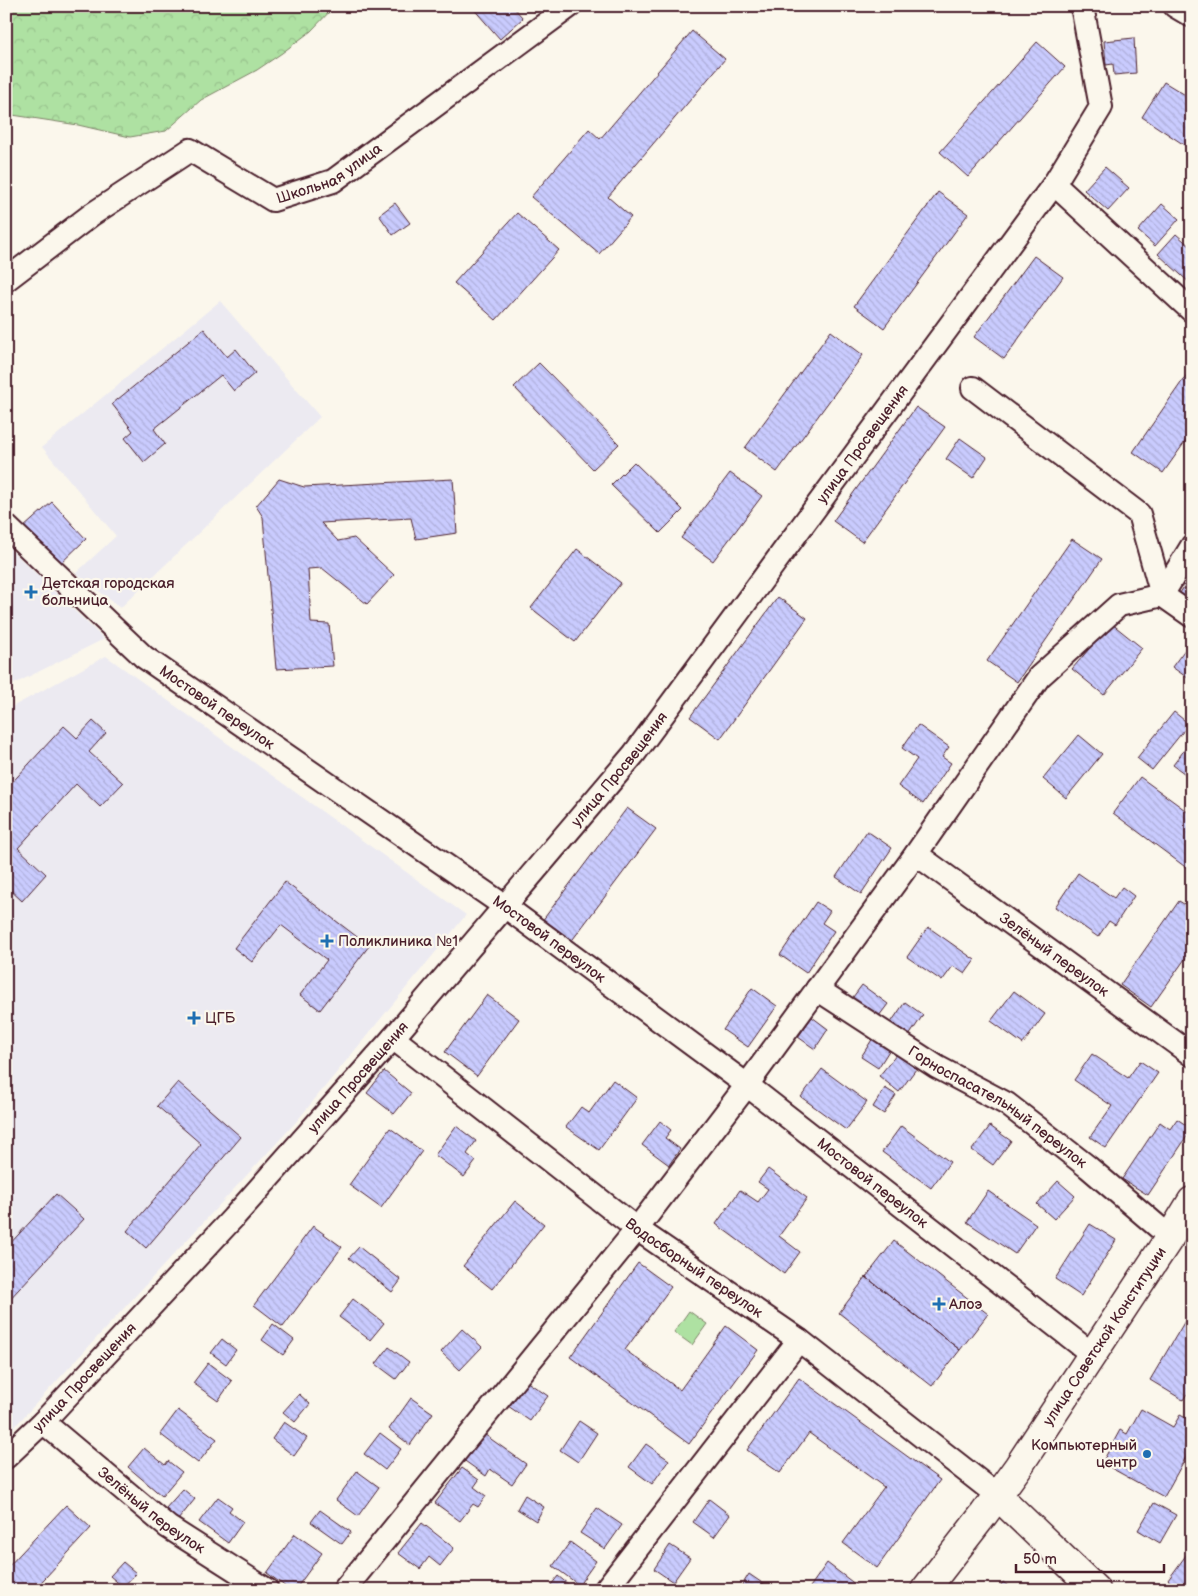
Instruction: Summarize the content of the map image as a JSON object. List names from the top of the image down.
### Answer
{
  "streets": {
    "main road": ["улица Советской Конституции"],
    "street": [
      "Школьная улица",
      "улица Просвещения",
      "Мостовой переулок",
      "Зелёный переулок",
      "Горноспасательный переулок",
      "Водосборный переулок"
    ]
  },
  "crossings": [
    ["улица Просвещения", "Мостовой переулок"],
    ["улица Просвещения", "Зелёный переулок"],
    ["улица Просвещения", "Водосборный переулок"],
    ["Мостовой переулок", "улица Советской Конституции"],
    ["Горноспасательный переулок", "улица Советской Конституции"],
    ["Водосборный переулок", "улица Советской Конституции"]
  ],
  "places": {
    "health": [
      "Детская городская больница",
      "Поликлиника №1",
      "ЦГБ",
      "Алоэ"
    ],
    "other": ["Компьютерный центр"]
  },
  "scale_bar": "50 m"
}
